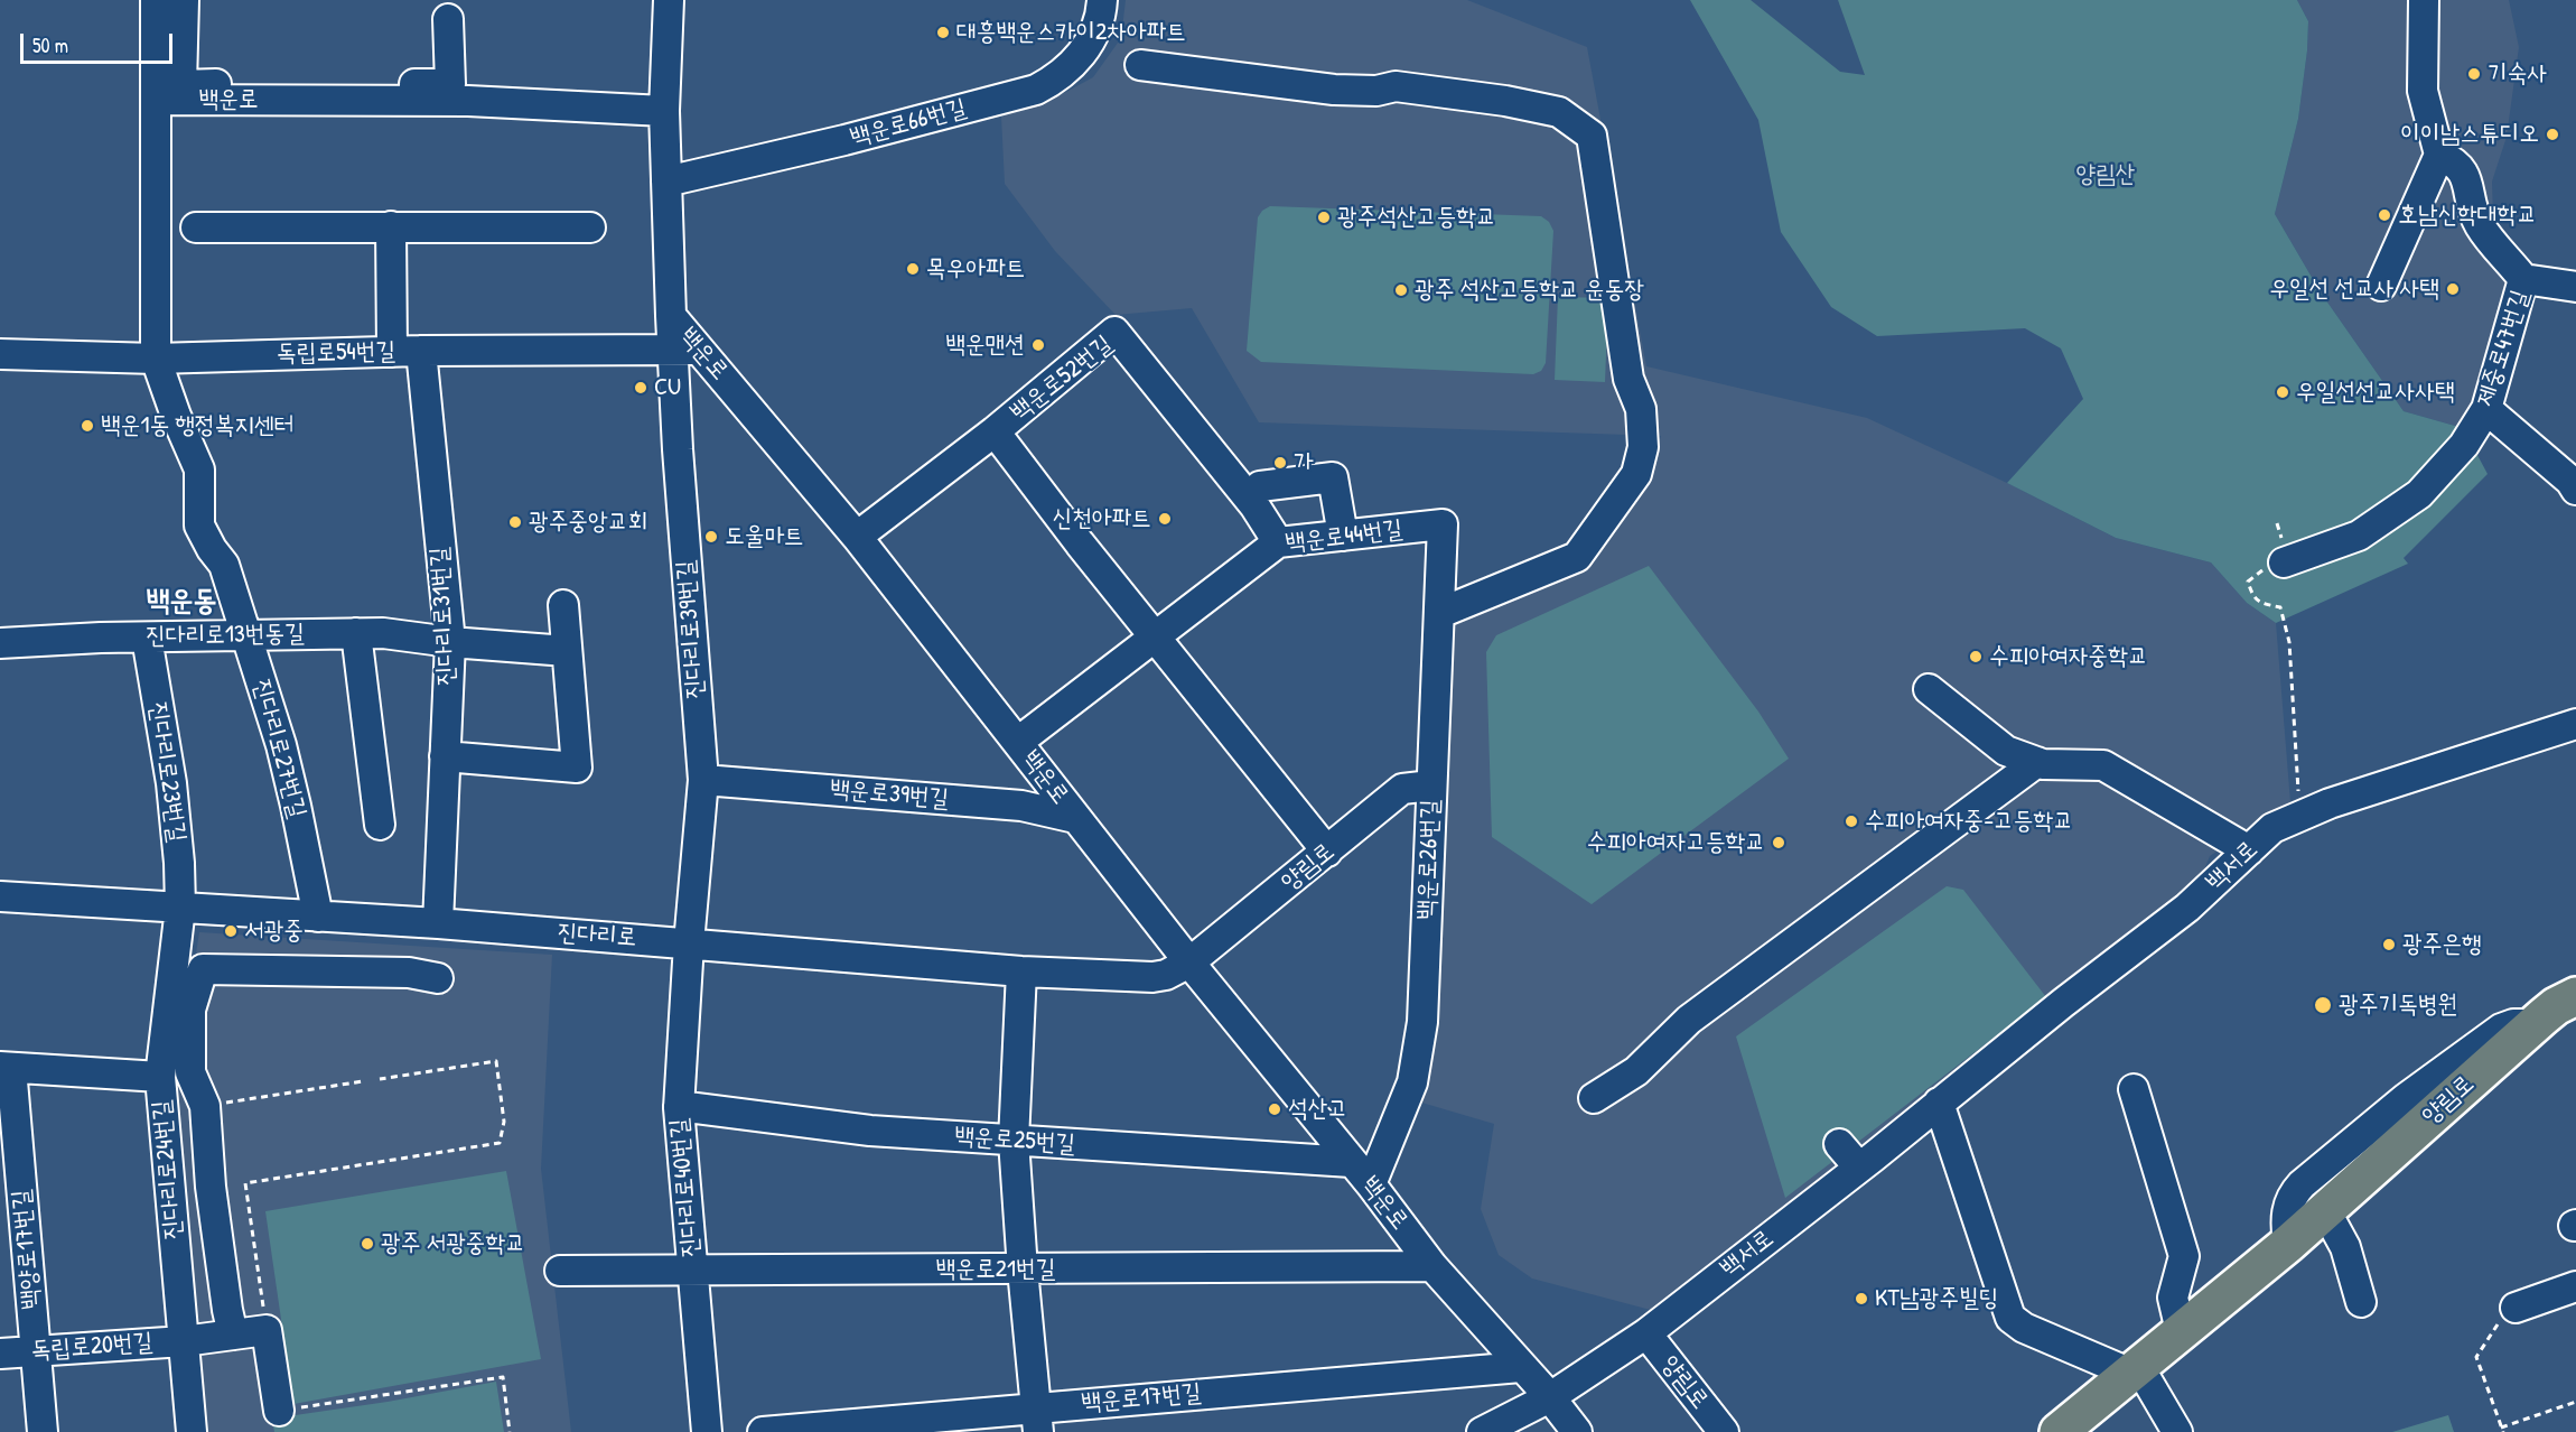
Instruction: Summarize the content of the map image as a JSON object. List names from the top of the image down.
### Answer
{
  "streets": {
    "main road": ["양림로"],
    "street": [
      "백운로",
      "백운로66번길",
      "제중로47번길",
      "독립로54번길",
      "백운로52번길",
      "백운로44번길",
      "진다리로31번길",
      "진다리로39번길",
      "진다리로13번동길",
      "진다리로27번길",
      "진다리로23번길",
      "백운로39번길",
      "백운로26번길",
      "백서로",
      "진다리로",
      "백운로25번길",
      "진다리로24번길",
      "진다리로40번길",
      "백양로17번길",
      "백운로21번길",
      "독립로20번길",
      "백운로17번길"
    ]
  },
  "crossings": [
    ["백운로", "백운로66번길"],
    ["백운로", "독립로54번길"],
    ["백운로", "백운로52번길"],
    ["백운로", "백운로44번길"],
    ["백운로", "진다리로39번길"],
    ["백운로", "진다리로27번길"],
    ["백운로", "백운로39번길"],
    ["백운로", "백운로26번길"],
    ["백운로", "백서로"],
    ["백운로", "양림로"],
    ["백운로", "진다리로"],
    ["백운로", "백운로25번길"],
    ["백운로", "백운로21번길"],
    ["백운로", "백운로17번길"],
    ["독립로54번길", "진다리로31번길"],
    ["독립로54번길", "진다리로39번길"],
    ["독립로54번길", "진다리로27번길"],
    ["백운로52번길", "백운로44번길"],
    ["백운로44번길", "백운로26번길"],
    ["진다리로31번길", "진다리로13번동길"],
    ["진다리로31번길", "진다리로"],
    ["진다리로39번길", "백운로39번길"],
    ["진다리로39번길", "진다리로"],
    ["진다리로39번길", "진다리로40번길"],
    ["진다리로13번동길", "진다리로27번길"],
    ["진다리로13번동길", "진다리로23번길"],
    ["진다리로27번길", "진다리로"],
    ["진다리로23번길", "진다리로"],
    ["진다리로23번길", "진다리로24번길"],
    ["백운로26번길", "양림로"],
    ["백서로", "양림로"],
    ["양림로", "진다리로"],
    ["진다리로", "진다리로24번길"],
    ["진다리로", "진다리로40번길"],
    ["백운로25번길", "진다리로40번길"],
    ["진다리로24번길", "독립로20번길"],
    ["진다리로40번길", "백운로21번길"],
    ["백양로17번길", "독립로20번길"]
  ],
  "districts": ["백운동"],
  "parks": ["양림산"],
  "places": [
    "대흥백운스카이2차아파트",
    "기숙사",
    "이이남스튜디오",
    "호남신학대학교",
    "광주석산고등학교",
    "목우아파트",
    "우일선 선교사 사택",
    "광주 석산고등학교 운동장",
    "백운맨션",
    "CU",
    "우일선선교사사택",
    "백운1동 행정복지센터",
    "가",
    "신천아파트",
    "광주중앙교회",
    "도울마트",
    "수피아여자중학교",
    "수피아여자중-고등학교",
    "수피아여자고등학교",
    "서광중",
    "광주은행",
    "광주기독병원",
    "석산고",
    "광주 서광중학교",
    "KT남광주빌딩"
  ],
  "scale_bar": "50 m"
}
